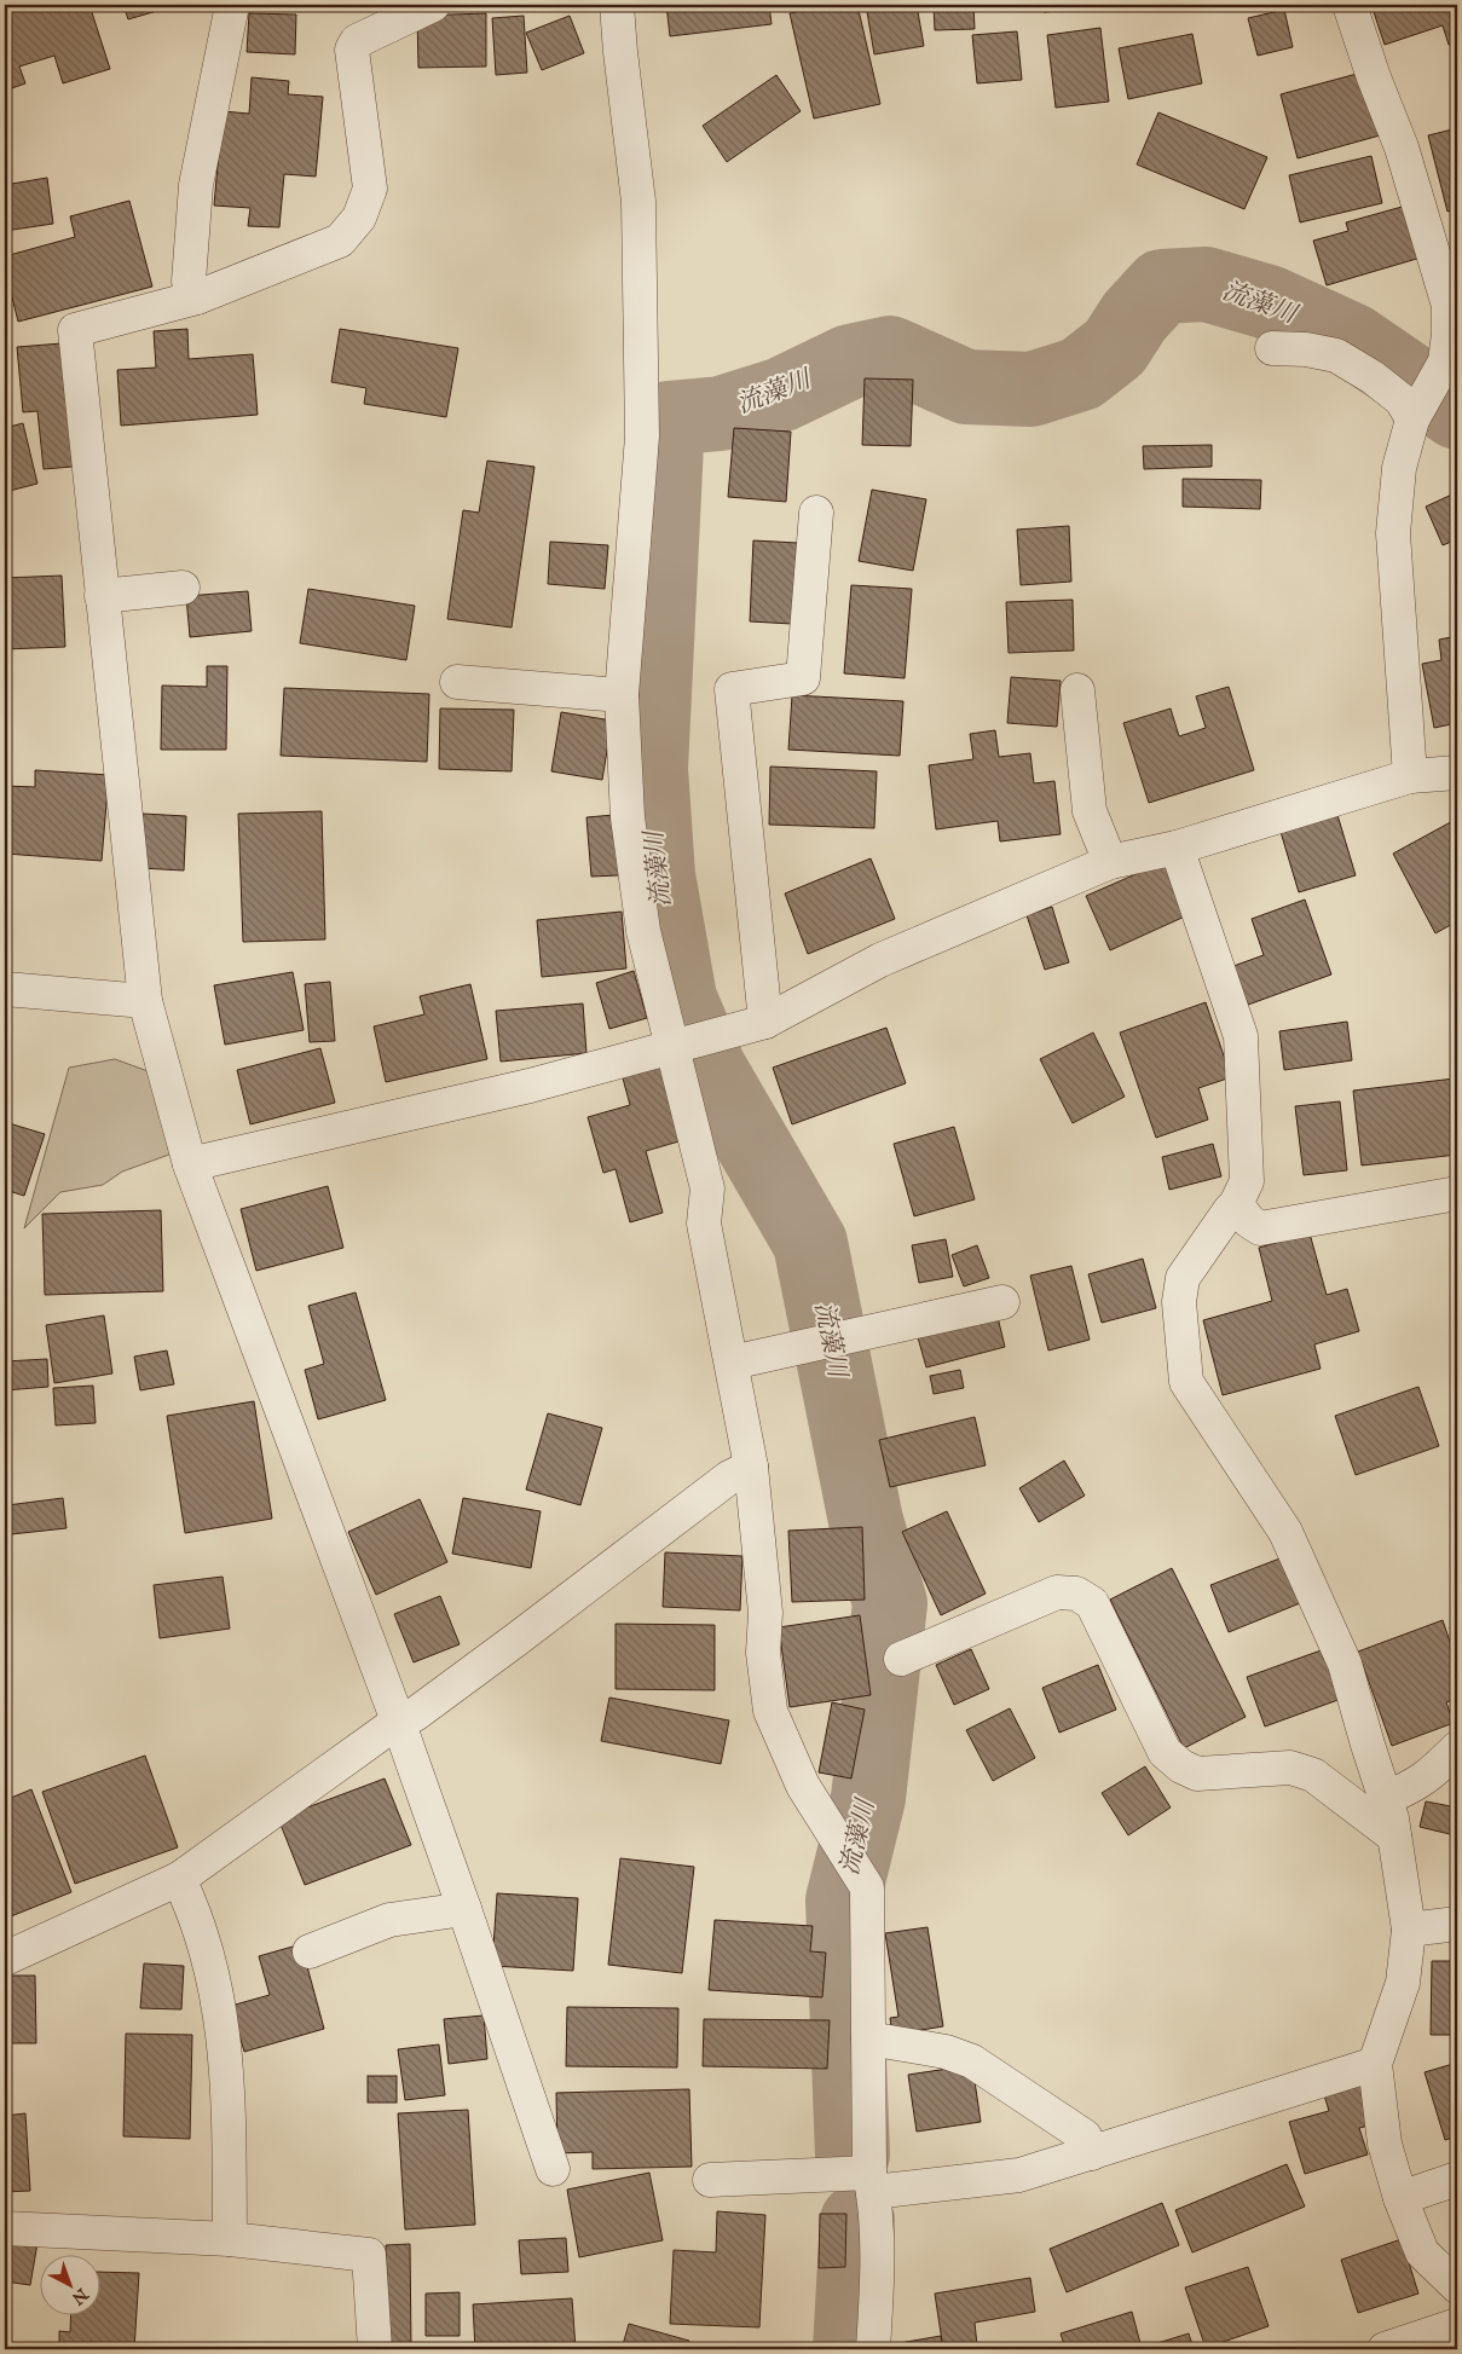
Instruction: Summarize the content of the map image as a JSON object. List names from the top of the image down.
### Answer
{
  "water": ["流藻川"],
  "north": "bottom right"
}
